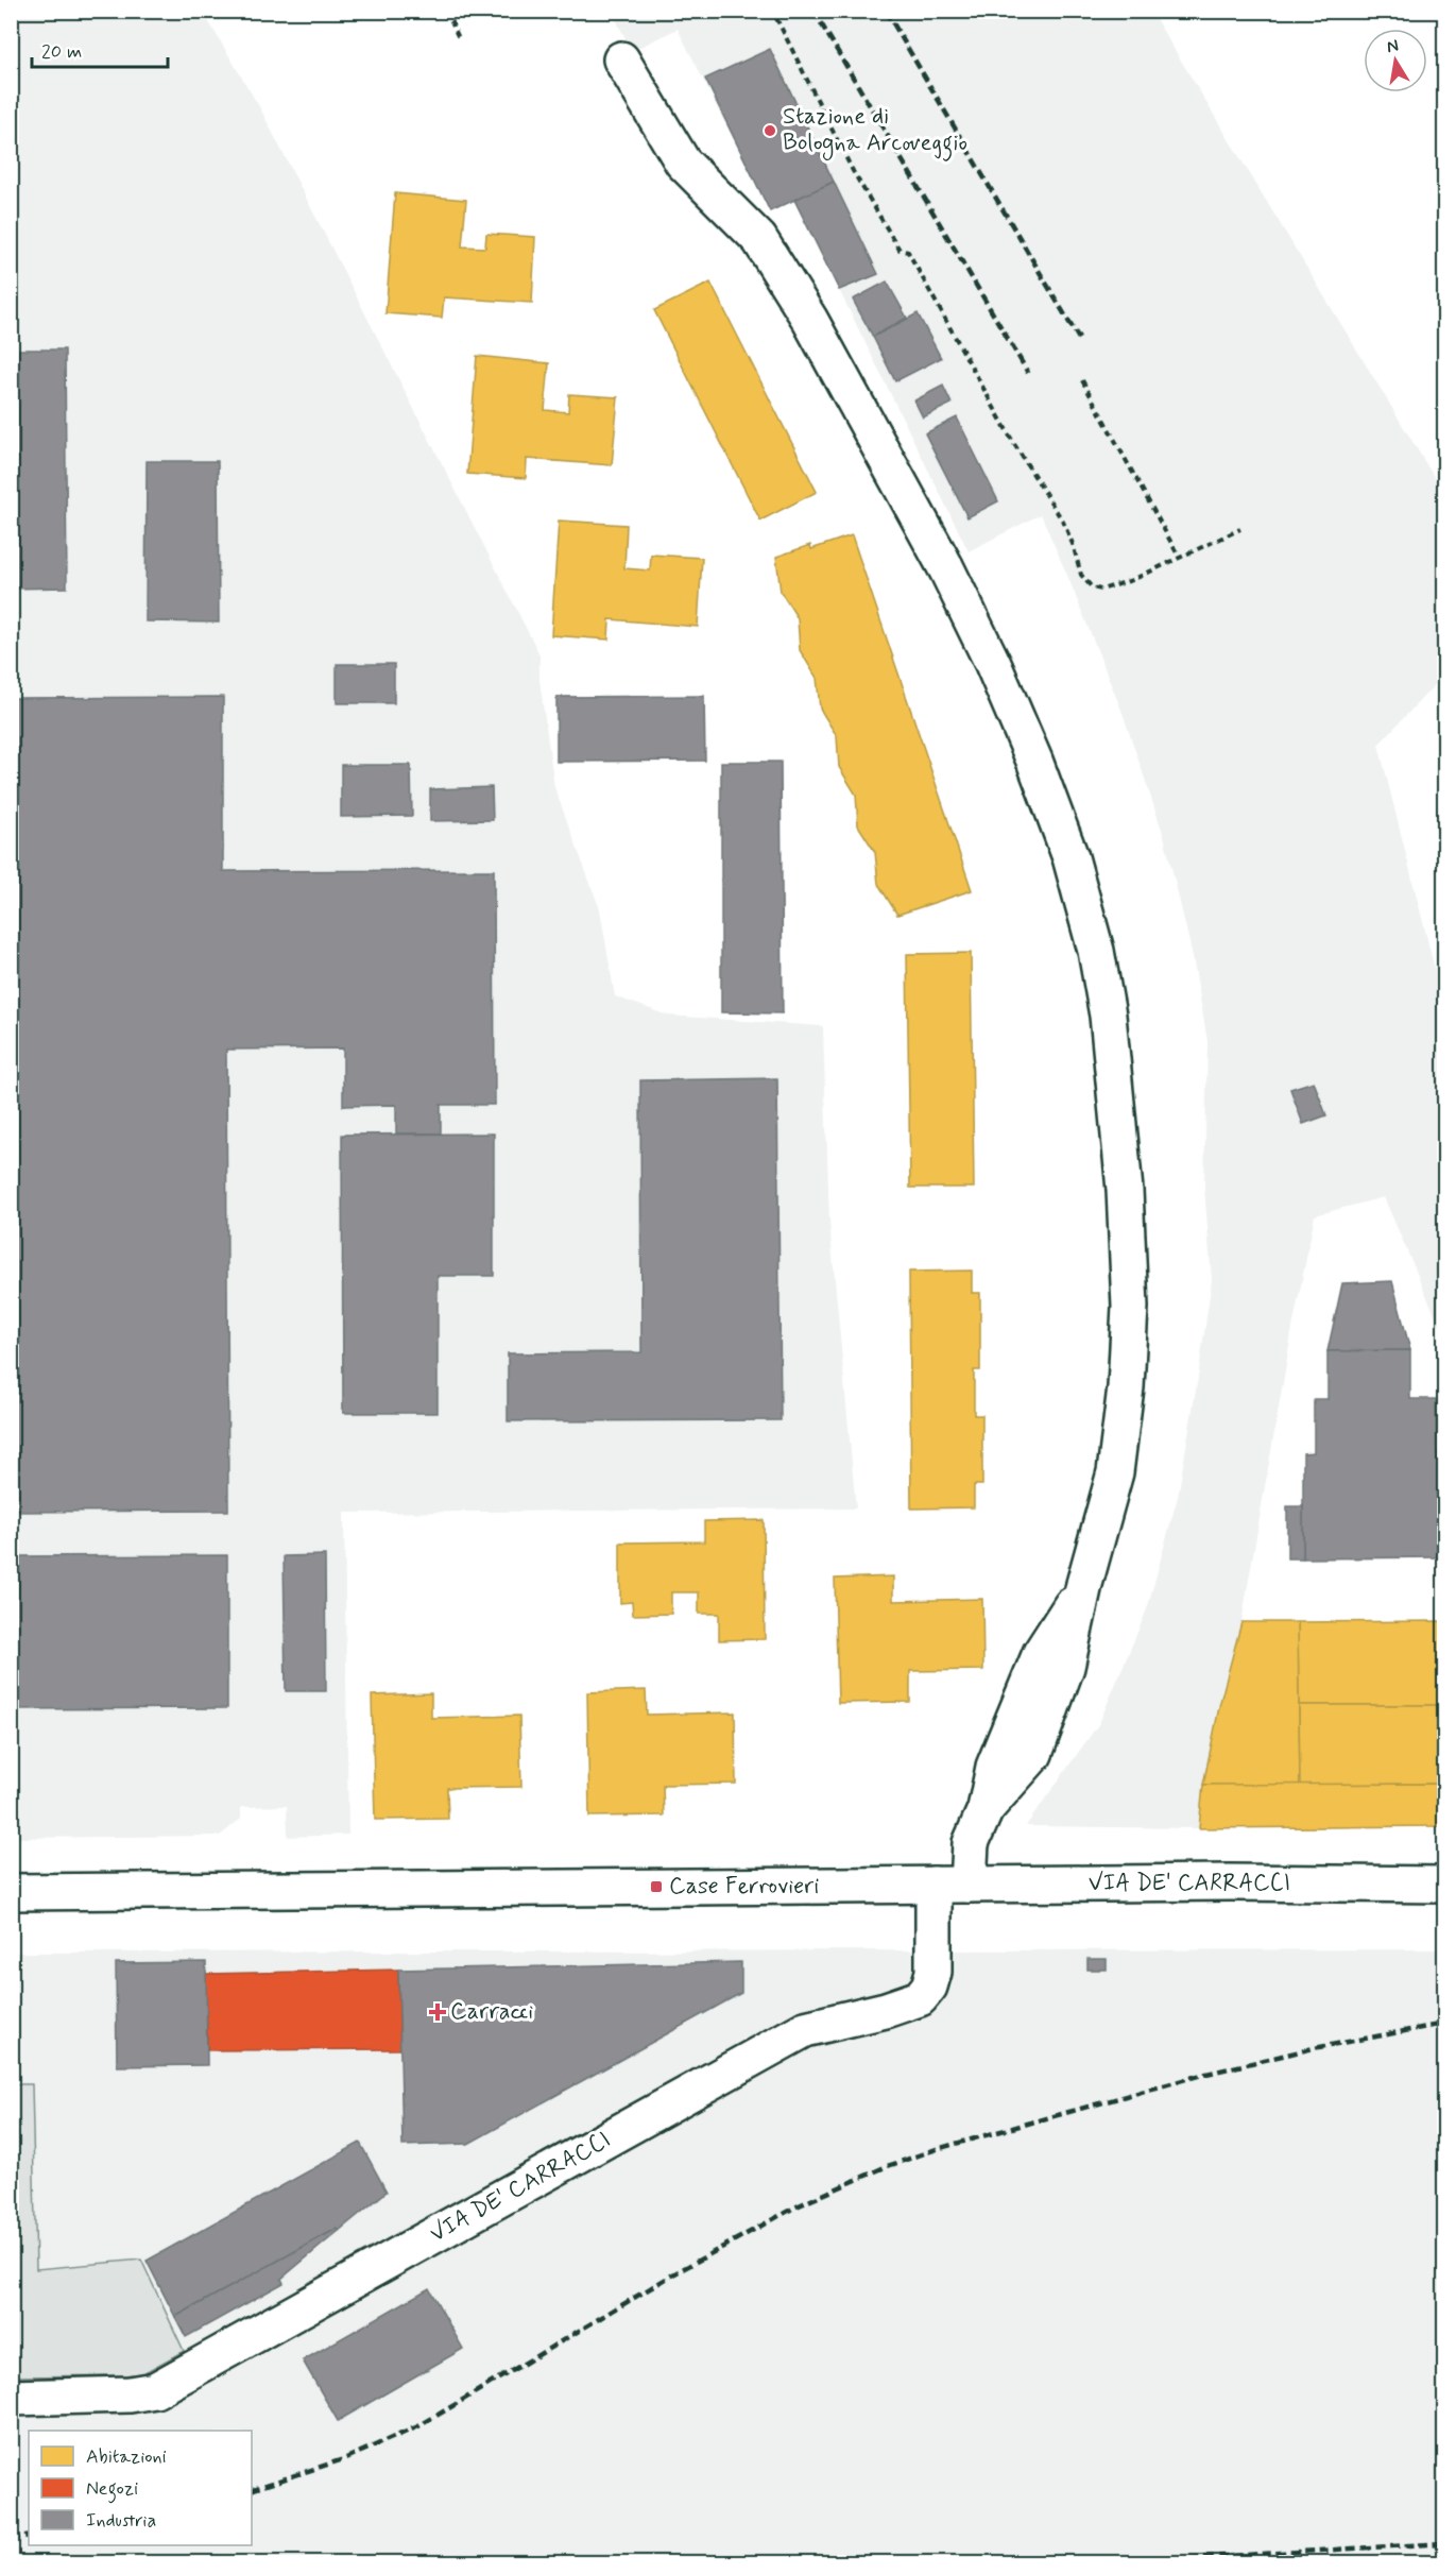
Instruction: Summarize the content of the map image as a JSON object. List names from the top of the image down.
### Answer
{
  "streets": {
    "street": ["VIA DE' CARRACCI"]
  },
  "places": {
    "other": ["Stazione di Bologna Arcoveggio"],
    "transit": ["Case Ferrovieri"],
    "health": ["Carracci"]
  },
  "legend": ["Abitazioni", "Negozi", "Industria"],
  "scale_bar": "20 m",
  "north": "top"
}
